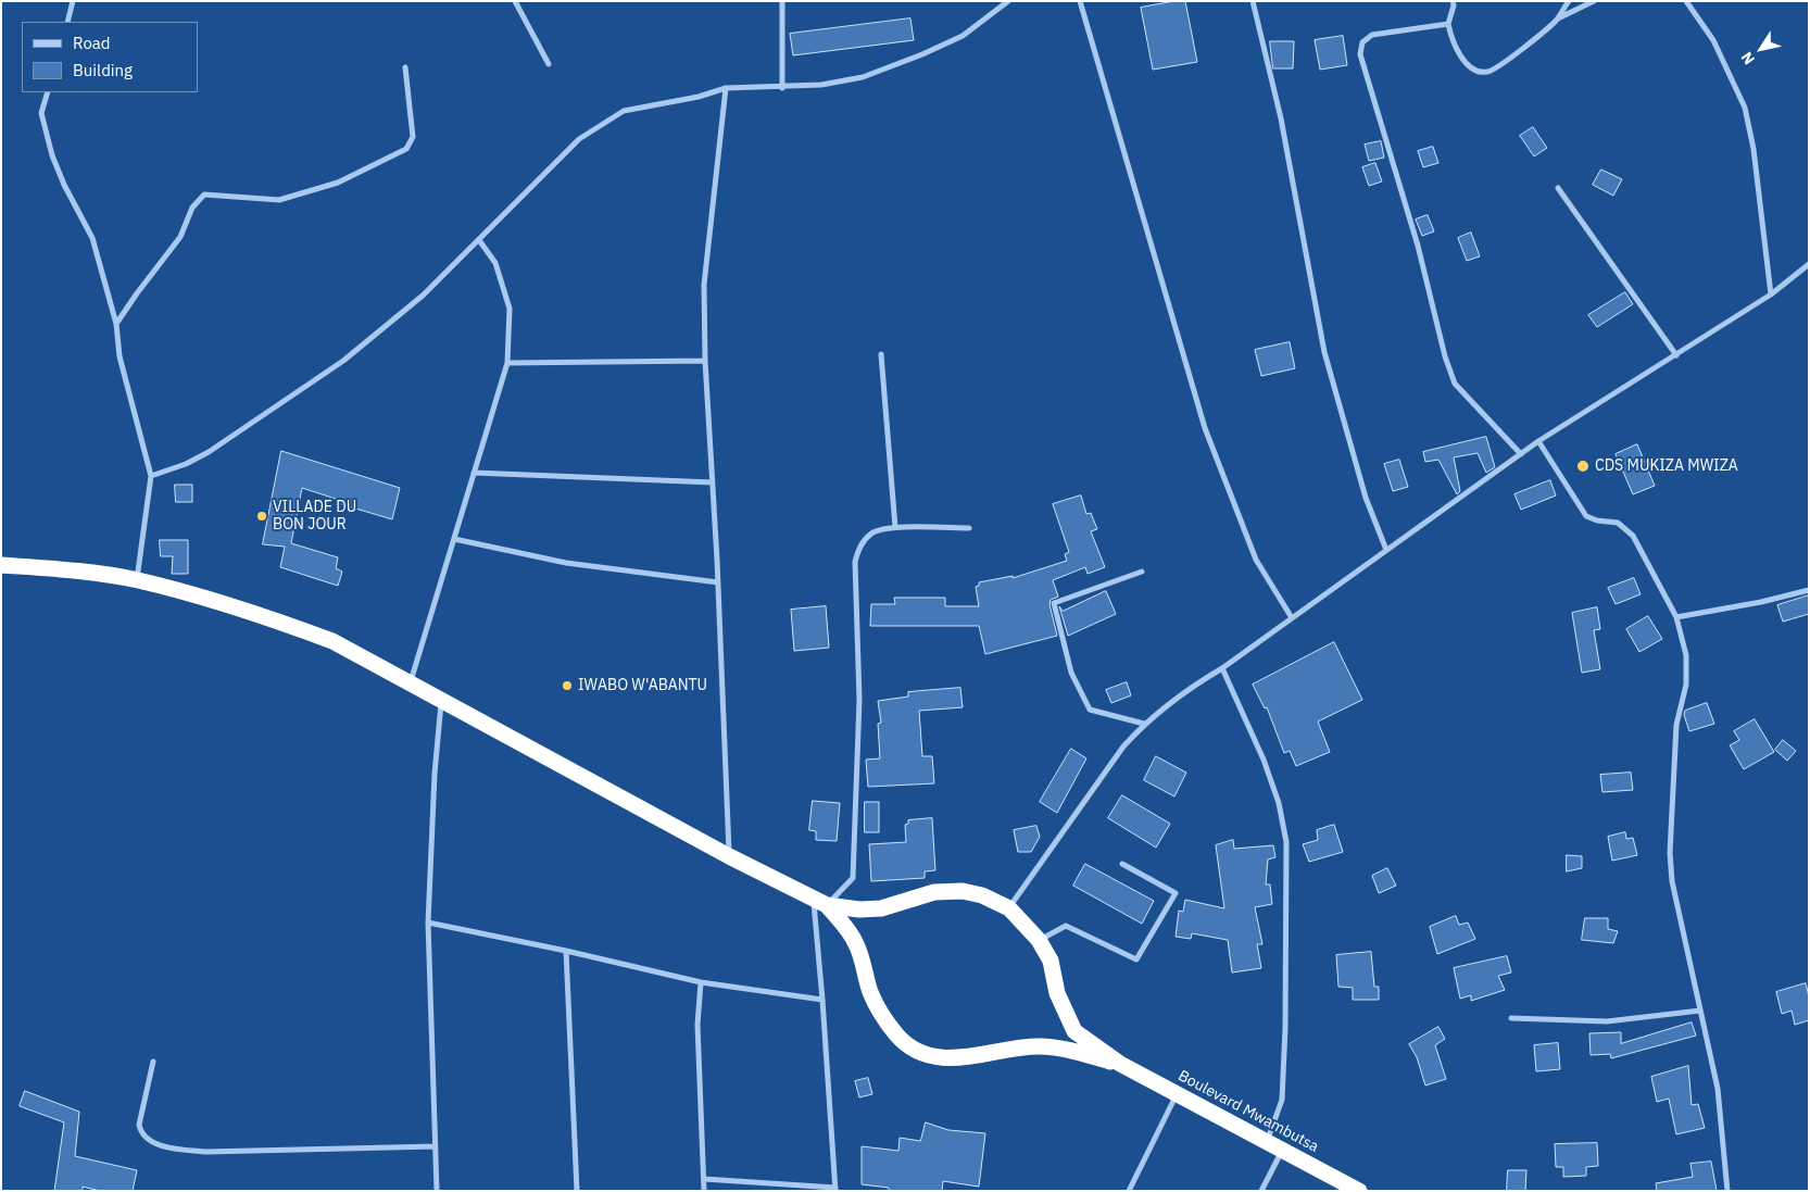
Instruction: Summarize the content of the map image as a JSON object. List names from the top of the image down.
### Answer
{
  "streets": {
    "highway": ["Boulevard Mwambutsa"]
  },
  "places": ["CDS MUKIZA MWIZA", "VILLADE DU BON JOUR", "IWABO W'ABANTU"],
  "legend": ["Road", "Building"],
  "north": "bottom left"
}
